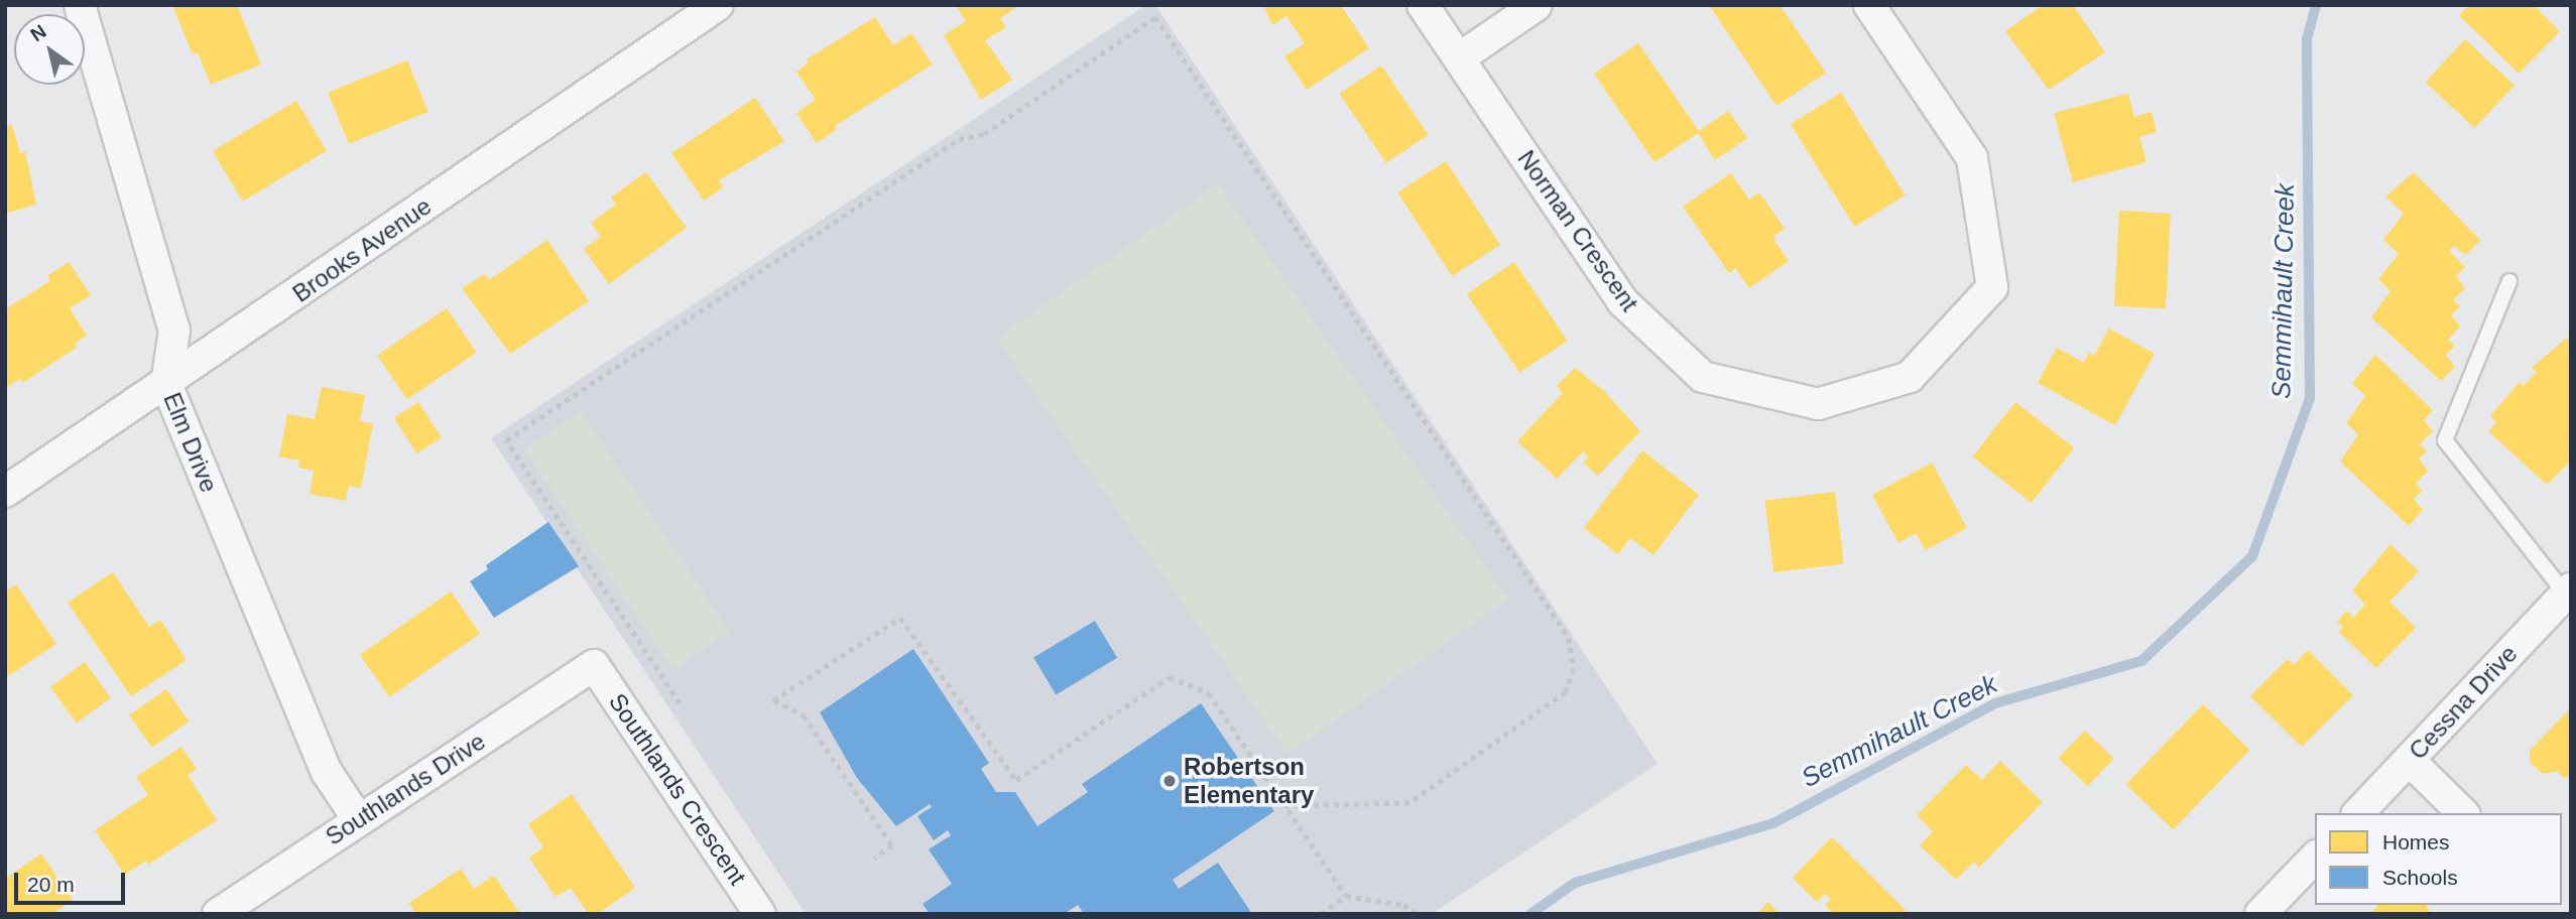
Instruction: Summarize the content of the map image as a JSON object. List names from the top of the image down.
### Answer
{
  "streets": {
    "street": [
      "Norman Crescent",
      "Brooks Avenue",
      "Elm Drive",
      "Cessna Drive",
      "Southlands Drive",
      "Southlands Crescent"
    ]
  },
  "crossings": [
    ["Brooks Avenue", "Elm Drive"],
    ["Elm Drive", "Southlands Drive"],
    ["Southlands Drive", "Southlands Crescent"]
  ],
  "water": ["Semmihault Creek"],
  "places": ["Robertson Elementary"],
  "legend": ["Homes", "Schools"],
  "scale_bar": "20 m",
  "north": "top left"
}
